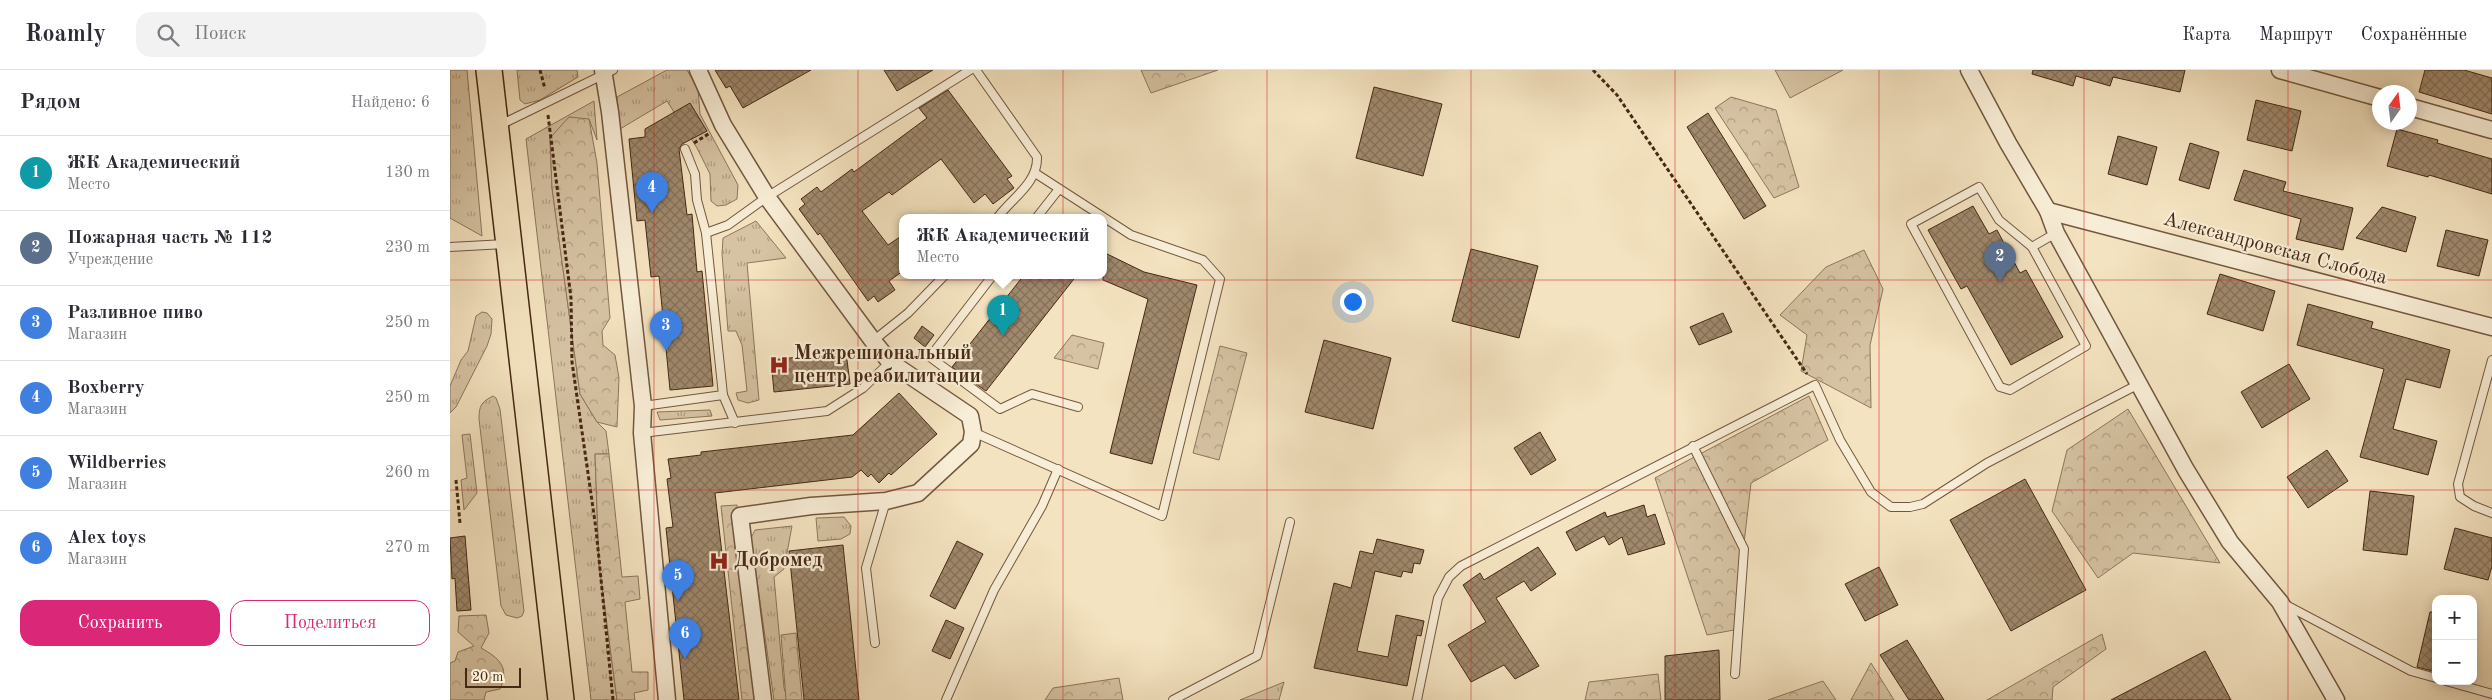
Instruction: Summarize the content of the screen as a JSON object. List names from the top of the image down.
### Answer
{
  "streets": {
    "street": ["Александровская Слобода"]
  },
  "places": {
    "hospital": ["Межрешиональный центр реабилитации", "Добромед"]
  },
  "scale_bar": "20 m",
  "north": "top",
  "page": {
    "header": "Roamly",
    "search": "Поиск",
    "nav": ["Карта", "Маршрут", "Сохранённые"],
    "heading": ["Рядом", "Найдено: 6"],
    "list": [
      {
        "mark": "1",
        "name": "ЖК Академический",
        "note": "Место",
        "value": "130 m"
      },
      {
        "mark": "2",
        "name": "Пожарная часть № 112",
        "note": "Учреждение",
        "value": "230 m"
      },
      {
        "mark": "3",
        "name": "Разливное пиво",
        "note": "Магазин",
        "value": "250 m"
      },
      {
        "mark": "4",
        "name": "Boxberry",
        "note": "Магазин",
        "value": "250 m"
      },
      {
        "mark": "5",
        "name": "Wildberries",
        "note": "Магазин",
        "value": "260 m"
      },
      {
        "mark": "6",
        "name": "Alex toys",
        "note": "Магазин",
        "value": "270 m"
      }
    ],
    "pins": [
      "4",
      "2",
      "1",
      "3",
      "5",
      "6"
    ],
    "popup": ["ЖК Академический", "Место"],
    "buttons": ["Сохранить", "Поделиться"],
    "map_buttons": ["+", "−"],
    "scale": "20 m"
  }
}
